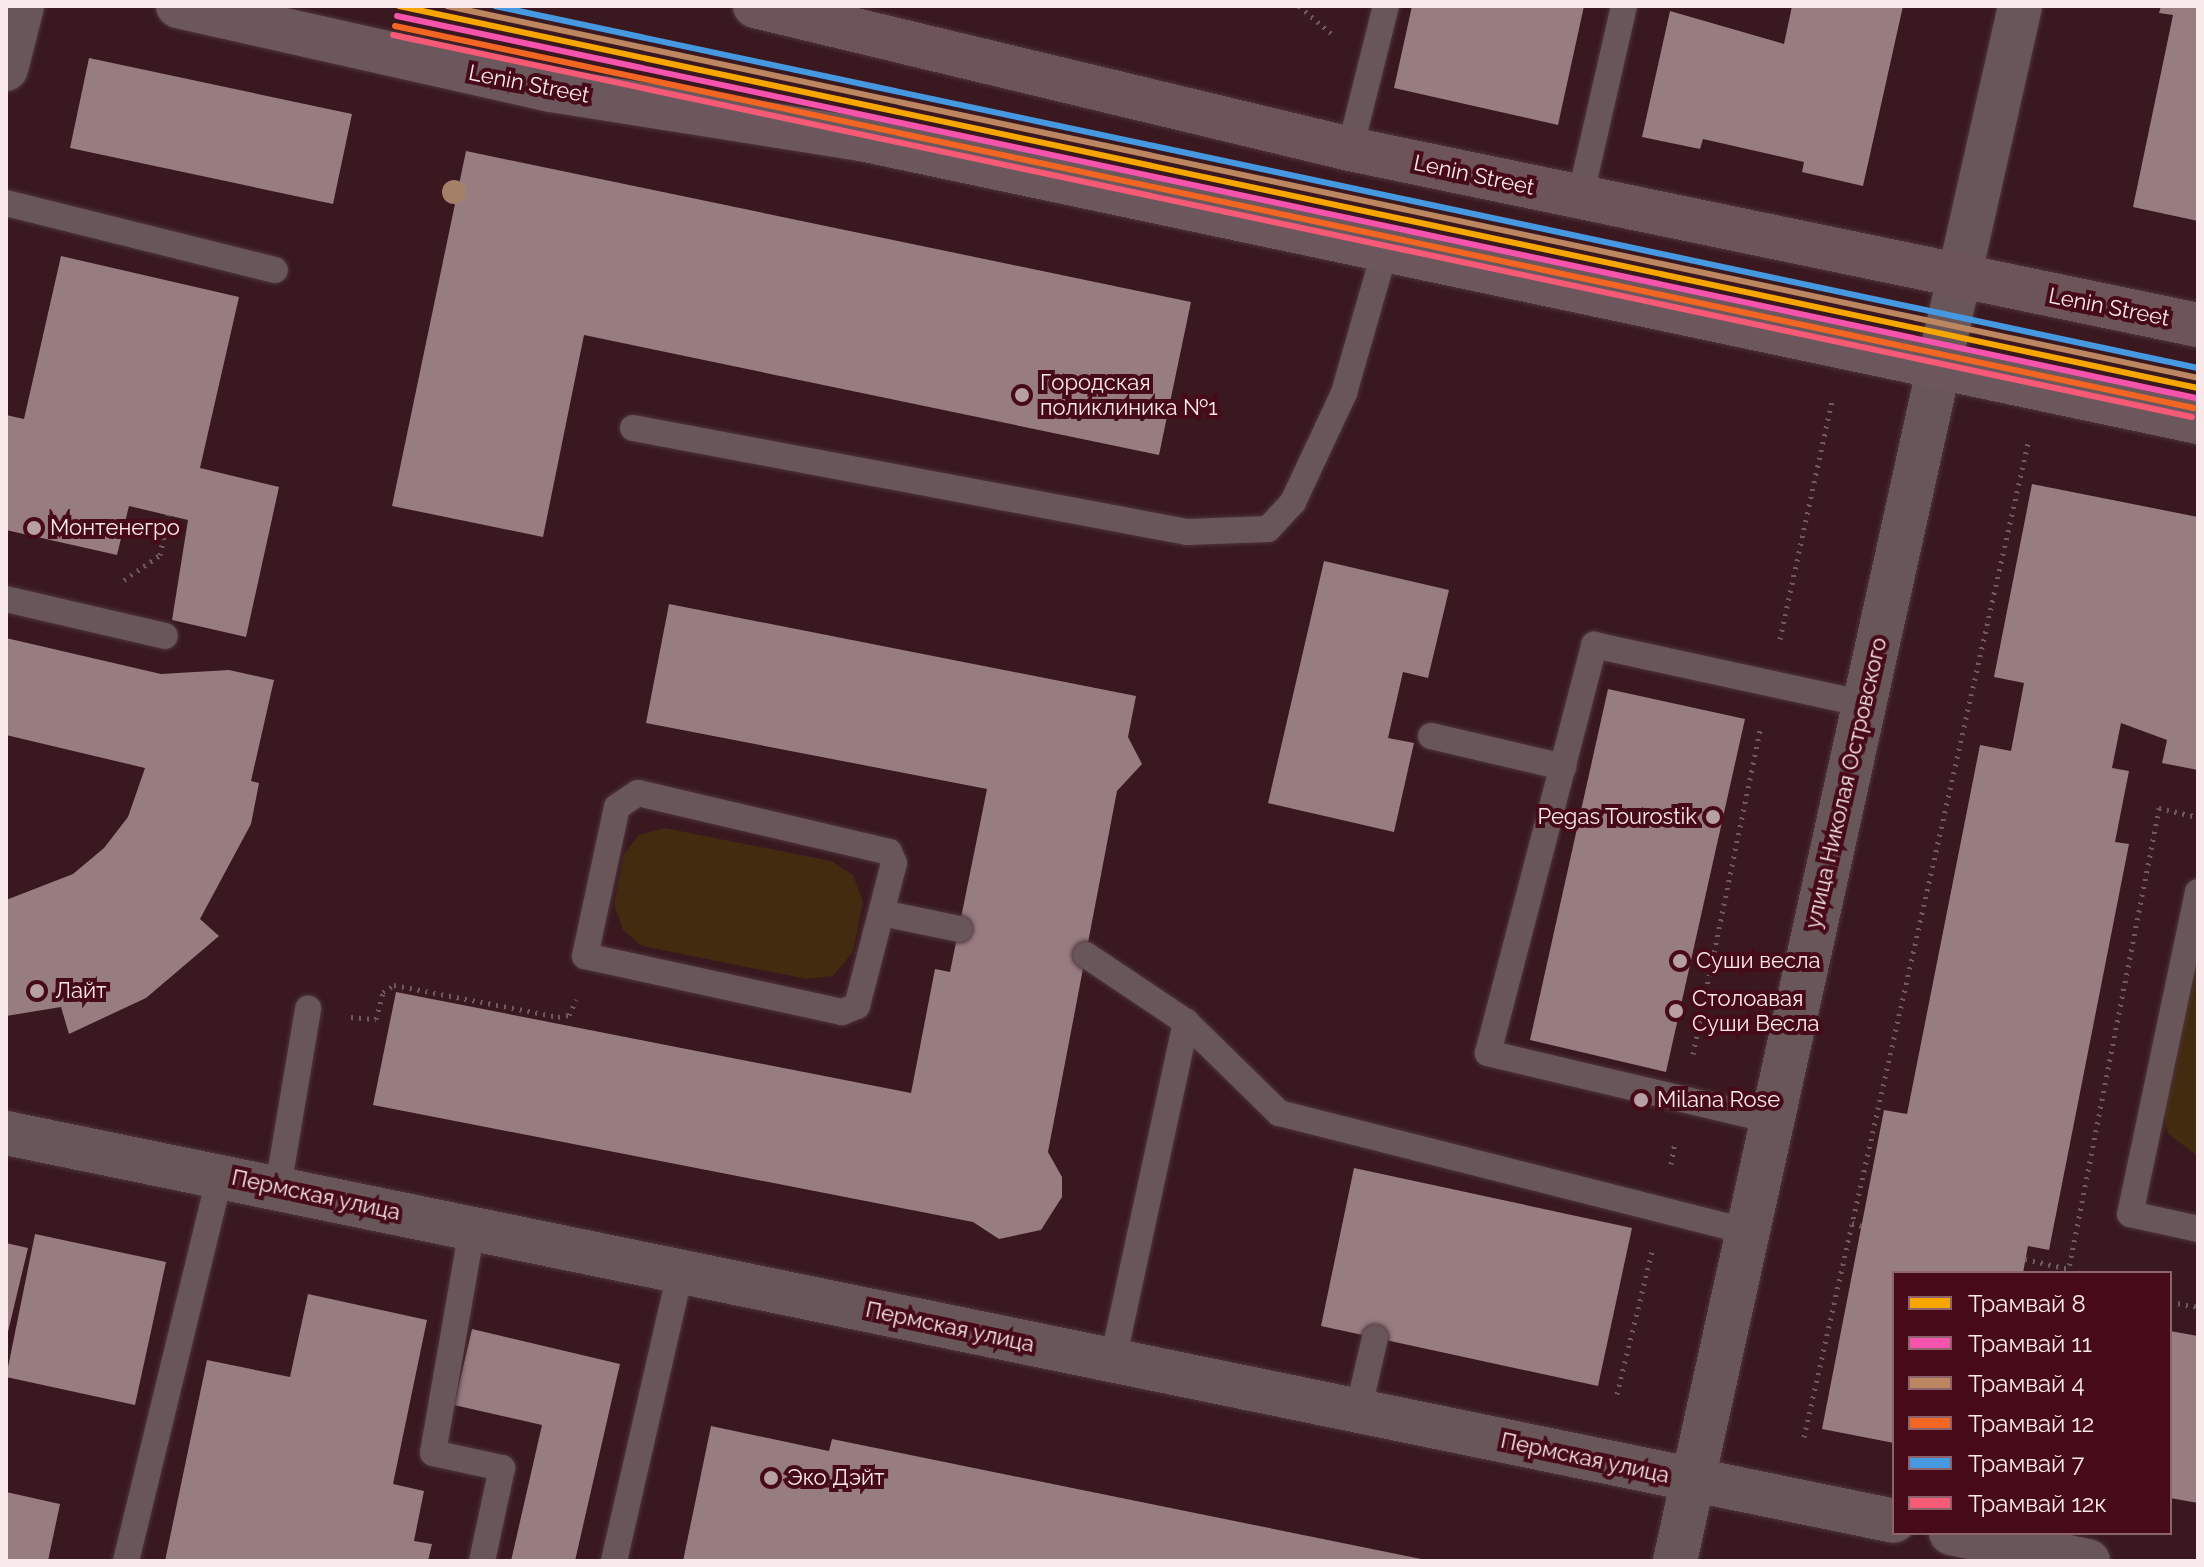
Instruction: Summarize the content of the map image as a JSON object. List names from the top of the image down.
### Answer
{
  "streets": {
    "main road": ["Lenin Street"],
    "street": ["улица Николая Островского", "Пермская улица"]
  },
  "crossings": [
    ["Lenin Street", "улица Николая Островского"],
    ["улица Николая Островского", "Пермская улица"]
  ],
  "places": [
    "Городская поликлиника №1",
    "Монтенегро",
    "Pegas Tourostik",
    "Суши весла",
    "Лайт",
    "Столоавая Суши Весла",
    "Milana Rose",
    "Эко Дэйт"
  ],
  "lines": [
    "tram line 8",
    "tram line 4",
    "tram line 7",
    "tram line 11",
    "tram line 12",
    "tram line 12к"
  ],
  "legend": [
    "Трамвай 8",
    "Трамвай 11",
    "Трамвай 4",
    "Трамвай 12",
    "Трамвай 7",
    "Трамвай 12к"
  ]
}
